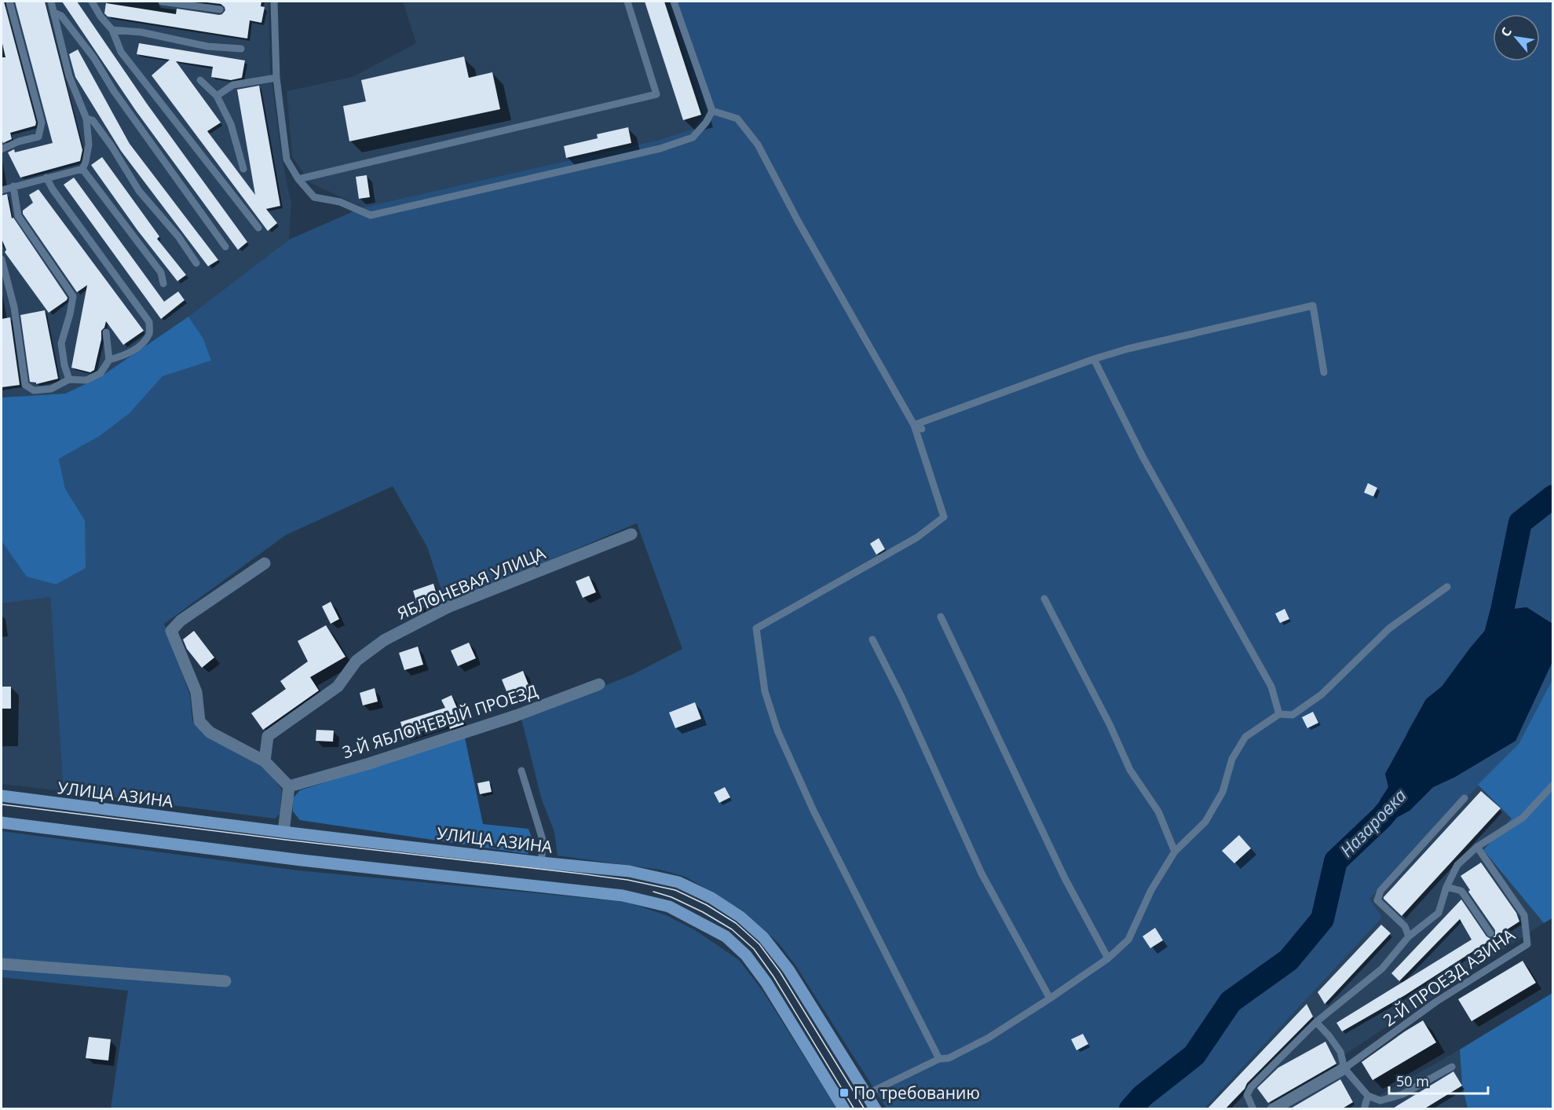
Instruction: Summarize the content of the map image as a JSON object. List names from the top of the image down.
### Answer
{
  "streets": {
    "street": ["ЯБЛОНЕВАЯ УЛИЦА", "3-Й ЯБЛОНЕВЫЙ ПРОЕЗД", "УЛИЦА АЗИНА"],
    "lane": ["2-Й ПРОЕЗД АЗИНА"]
  },
  "water": ["Назаровка"],
  "places": {
    "transit": ["По требованию"]
  },
  "scale_bar": "50 m",
  "north": "top left"
}
